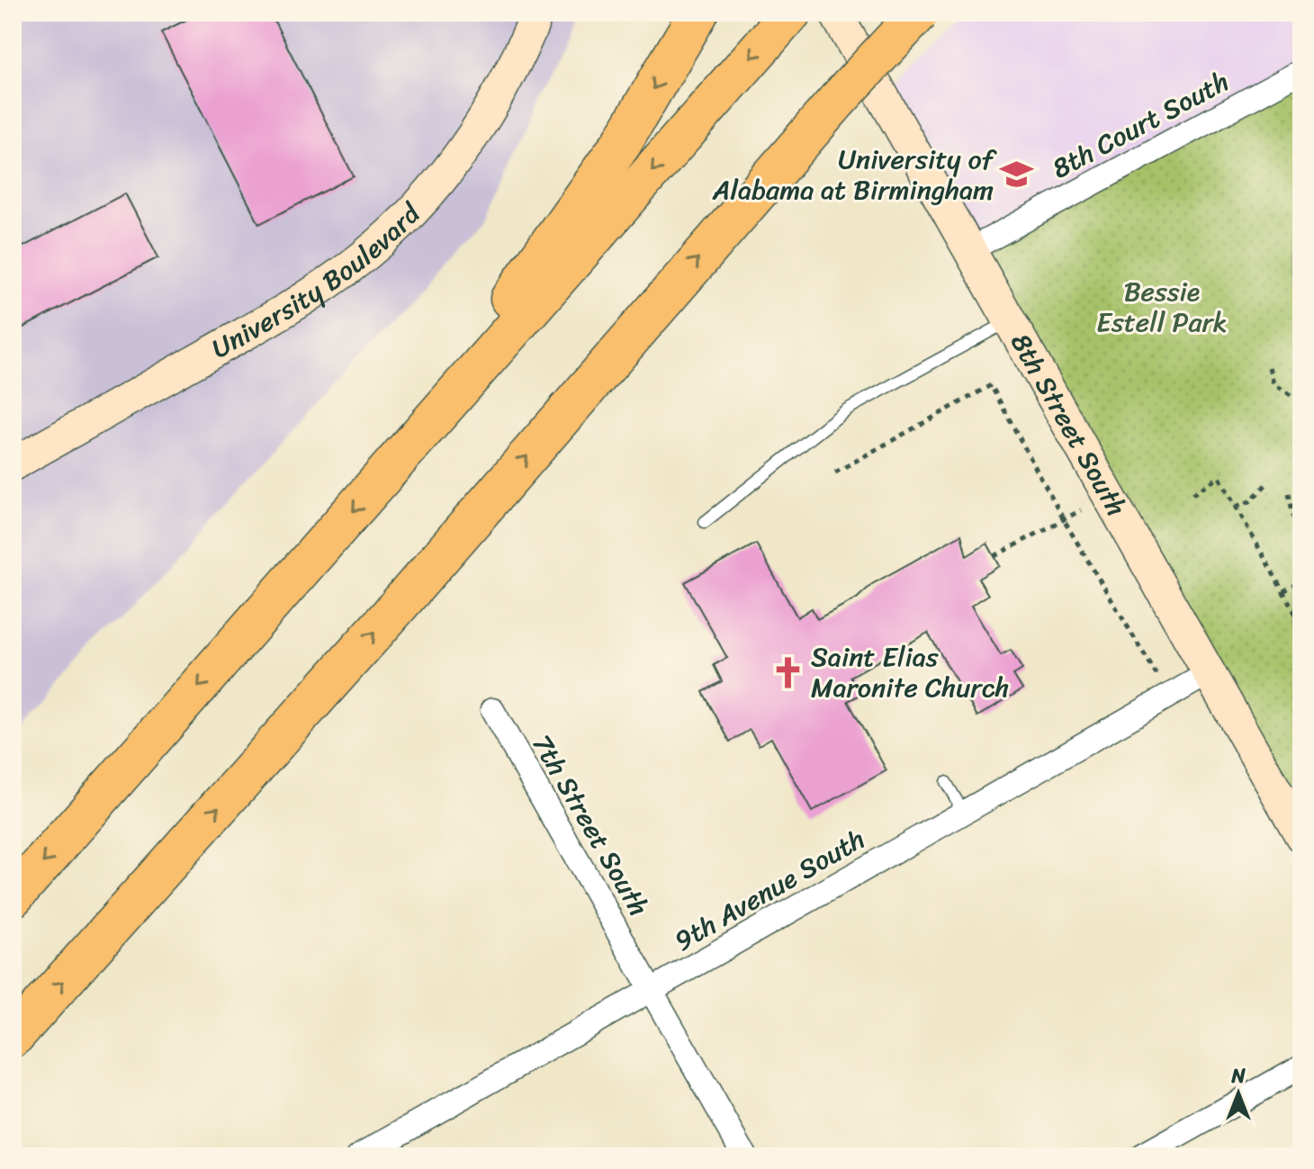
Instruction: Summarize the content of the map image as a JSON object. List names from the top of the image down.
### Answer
{
  "streets": {
    "street": [
      "8th Court South",
      "University Boulevard",
      "8th Street South",
      "7th Street South",
      "9th Avenue South"
    ]
  },
  "crossings": [
    ["8th Court South", "8th Street South"],
    ["8th Street South", "9th Avenue South"],
    ["7th Street South", "9th Avenue South"]
  ],
  "parks": ["Bessie Estell Park"],
  "places": {
    "school or university": ["University of Alabama at Birmingham"],
    "church": ["Saint Elias Maronite Church"]
  },
  "north": "top"
}
